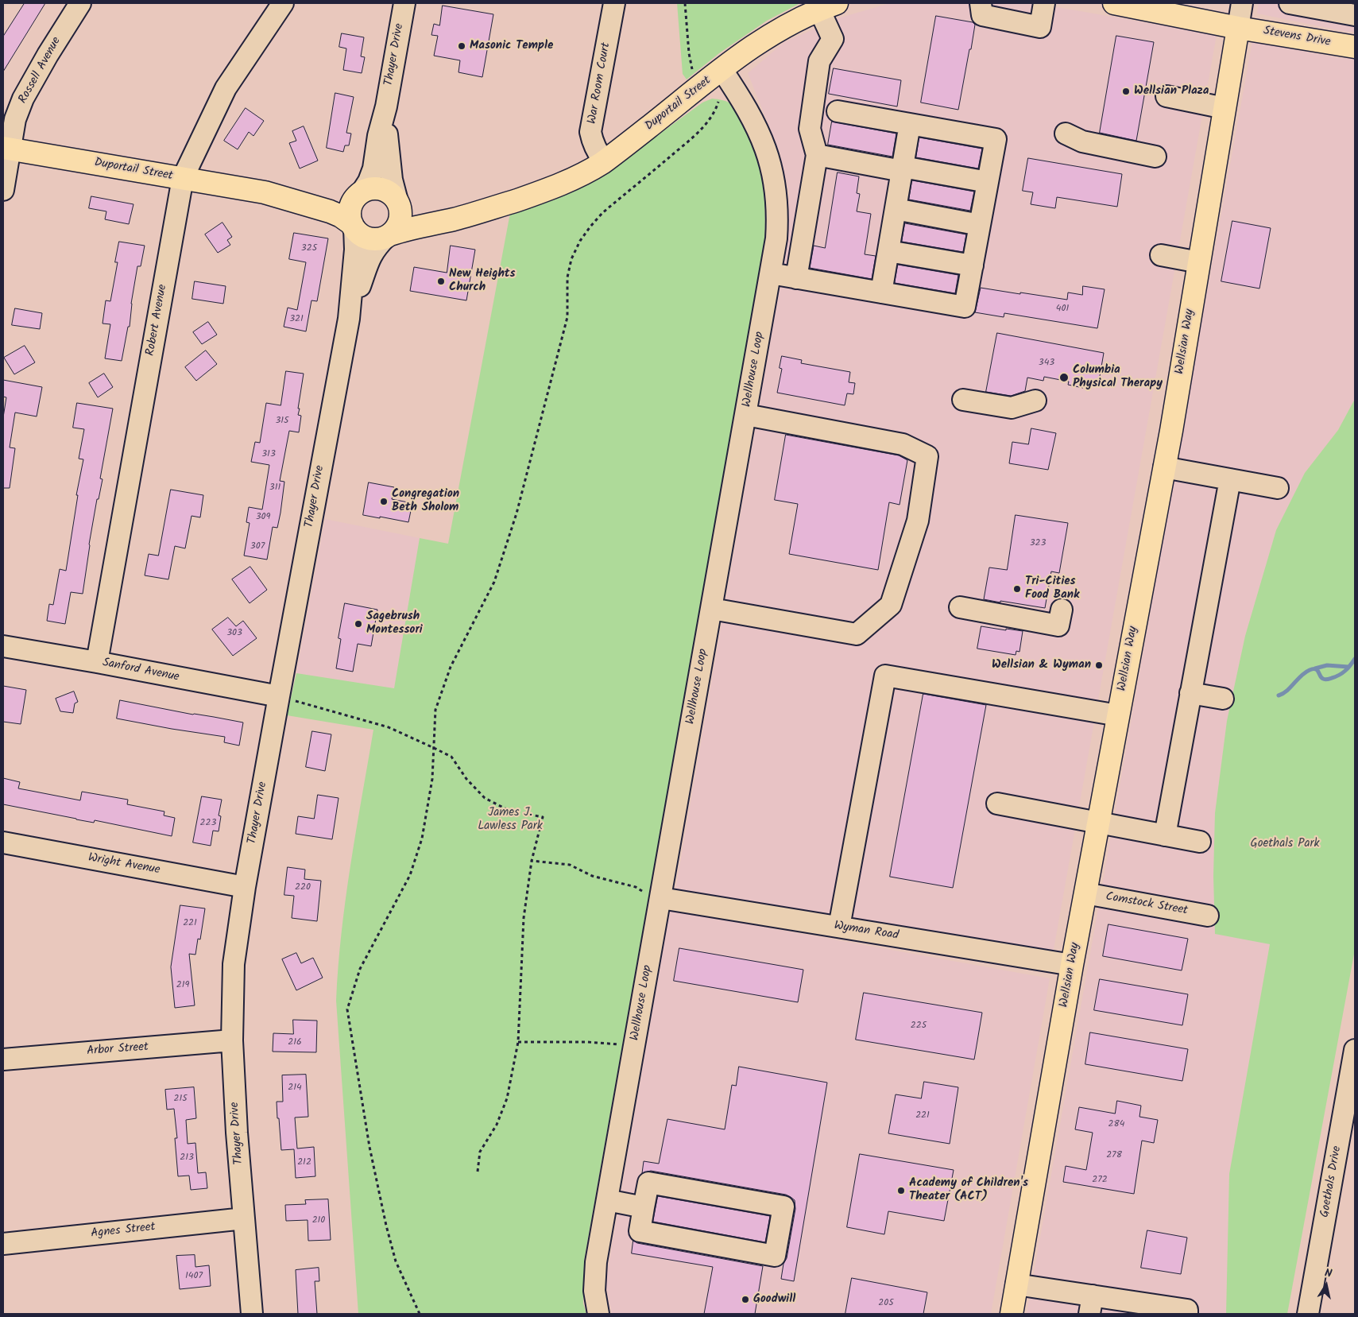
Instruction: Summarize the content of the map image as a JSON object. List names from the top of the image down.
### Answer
{
  "streets": {
    "main road": ["Stevens Drive", "Duportail Street", "Wellsian Way"],
    "street": [
      "Thayer Drive",
      "Rossell Avenue",
      "War Room Court",
      "Robert Avenue",
      "Wellhouse Loop",
      "Sanford Avenue",
      "Wright Avenue",
      "Comstock Street",
      "Wyman Road",
      "Arbor Street",
      "Goethals Drive",
      "Agnes Street"
    ]
  },
  "crossings": [
    ["Stevens Drive", "Wellsian Way"],
    ["Thayer Drive", "Duportail Street"],
    ["Thayer Drive", "Sanford Avenue"],
    ["Thayer Drive", "Wright Avenue"],
    ["Thayer Drive", "Arbor Street"],
    ["Thayer Drive", "Agnes Street"],
    ["Rossell Avenue", "Duportail Street"],
    ["War Room Court", "Duportail Street"],
    ["Duportail Street", "Robert Avenue"],
    ["Duportail Street", "Wellhouse Loop"],
    ["Robert Avenue", "Sanford Avenue"],
    ["Wellsian Way", "Comstock Street"],
    ["Wellsian Way", "Wyman Road"],
    ["Wellhouse Loop", "Wyman Road"]
  ],
  "parks": ["James J. Lawless Park", "Goethals Park"],
  "places": [
    "Masonic Temple",
    "Wellsian Plaza",
    "New Heights Church",
    "Columbia Physical Therapy",
    "Congregation Beth Sholom",
    "Tri-Cities Food Bank",
    "Sagebrush Montessori",
    "Wellsian & Wyman",
    "Academy of Children's Theater (ACT)",
    "Goodwill"
  ],
  "house_numbers": [
    "325",
    "401",
    "321",
    "343",
    "315",
    "313",
    "311",
    "309",
    "323",
    "307",
    "303",
    "223",
    "220",
    "221",
    "219",
    "225",
    "216",
    "214",
    "215",
    "221",
    "284",
    "278",
    "213",
    "212",
    "272",
    "210",
    "1407",
    "205"
  ],
  "north": "top"
}
